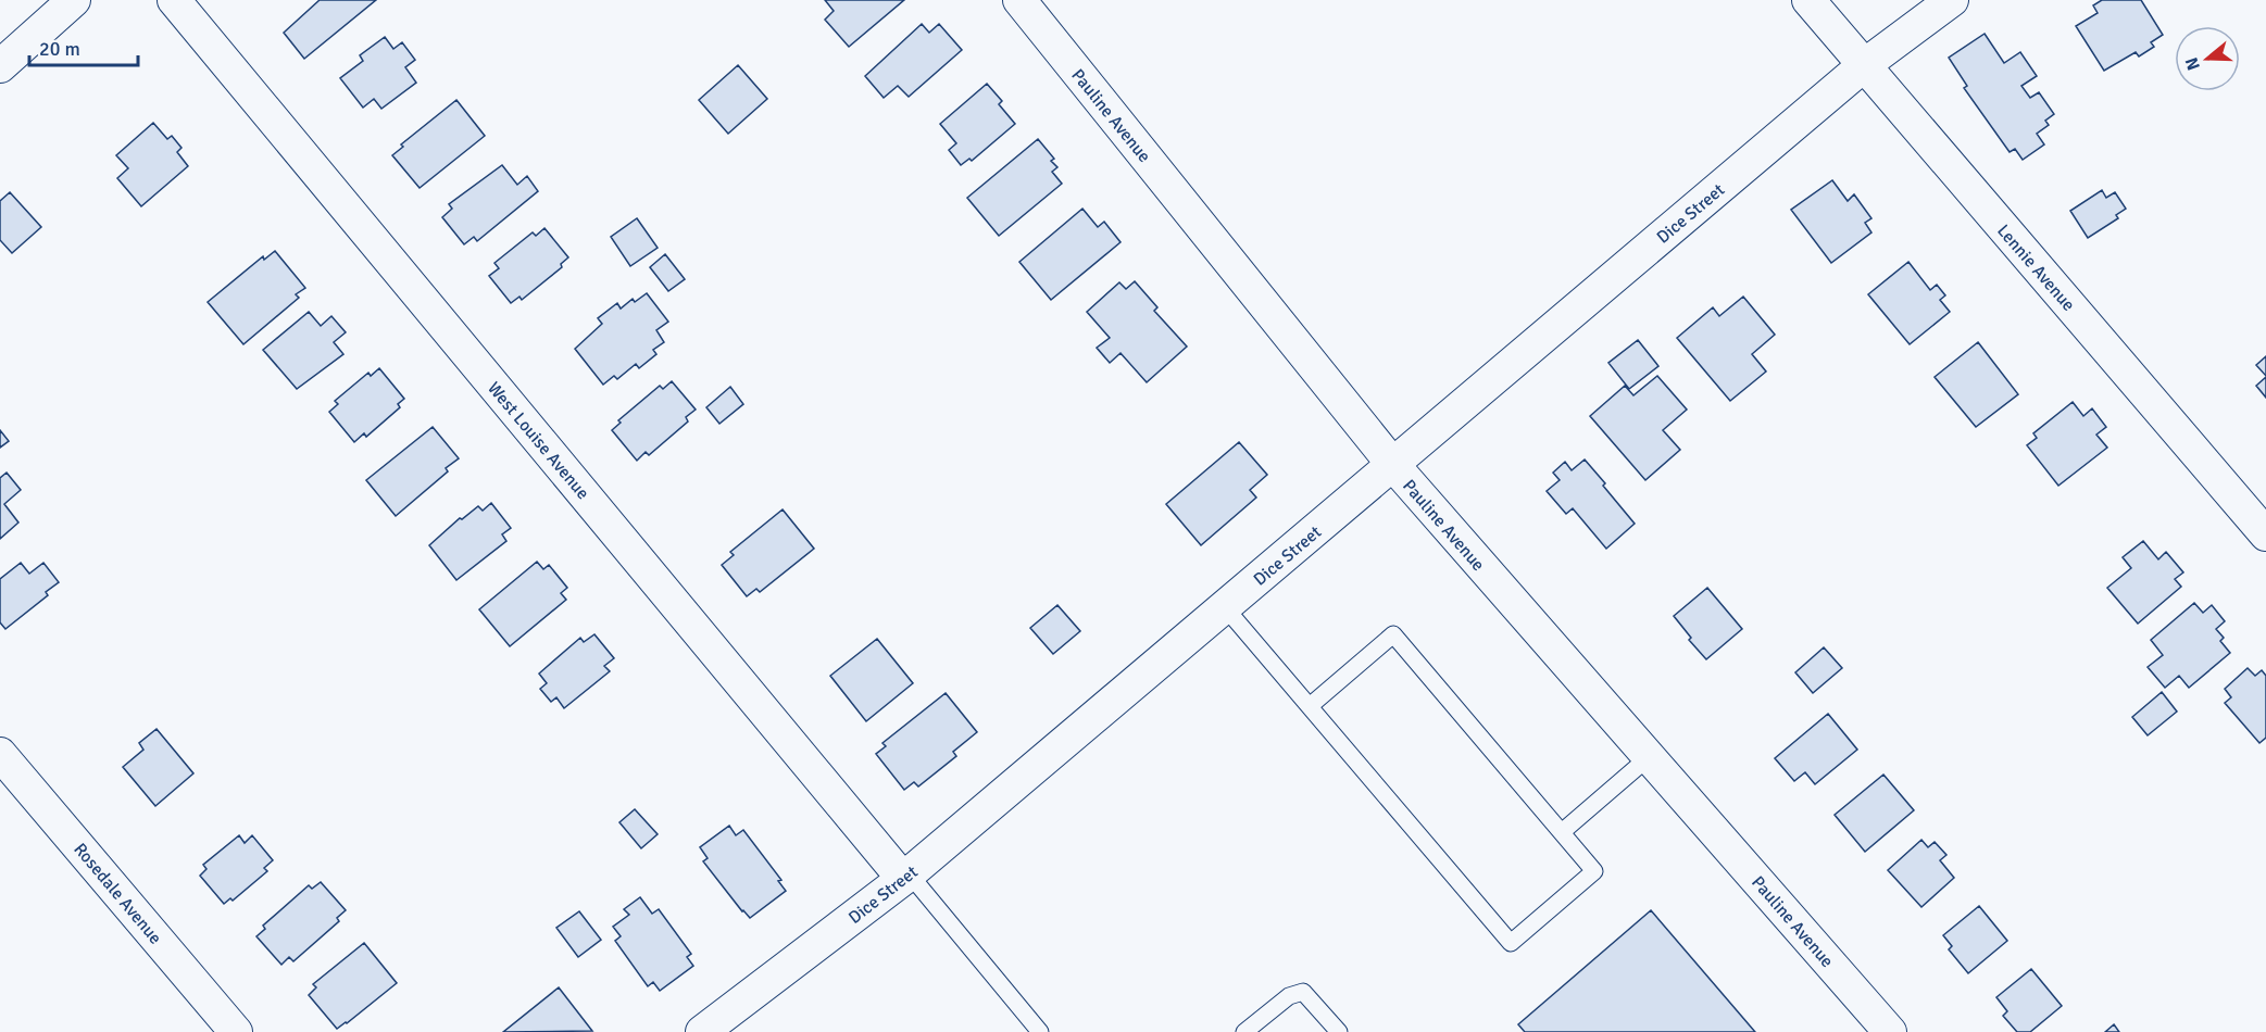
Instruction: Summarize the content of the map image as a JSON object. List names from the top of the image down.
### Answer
{
  "streets": {
    "street": [
      "Pauline Avenue",
      "Dice Street",
      "Lennie Avenue",
      "West Louise Avenue",
      "Rosedale Avenue"
    ]
  },
  "crossings": [
    ["Pauline Avenue", "Dice Street"],
    ["Dice Street", "Lennie Avenue"],
    ["Dice Street", "West Louise Avenue"]
  ],
  "scale_bar": "20 m",
  "north": "left"
}
